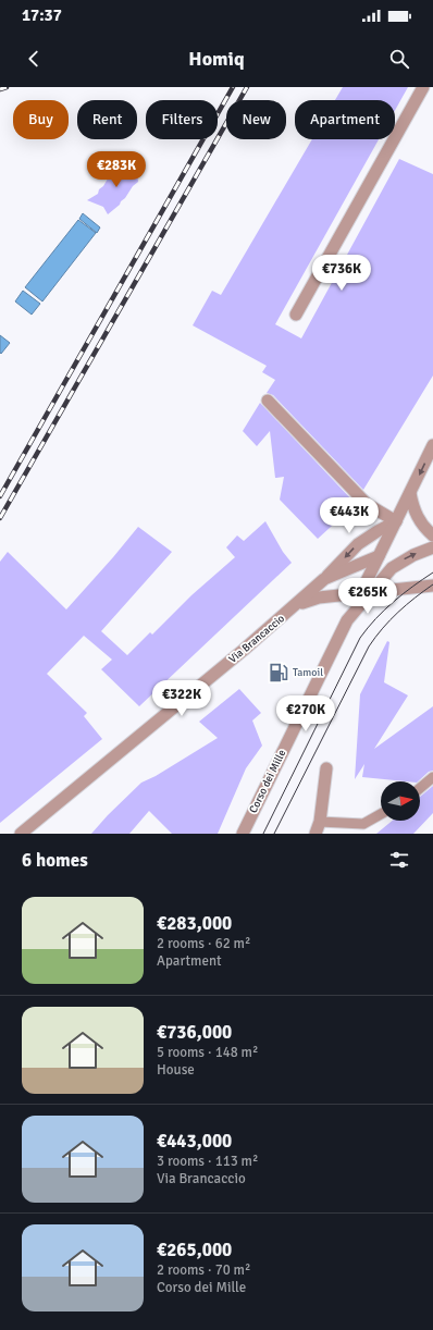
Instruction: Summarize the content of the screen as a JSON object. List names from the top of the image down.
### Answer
{
  "streets": {
    "street": ["Via Brancaccio", "Corso dei Mille"]
  },
  "places": {
    "fuel station": ["Tamoil"]
  },
  "north": "right",
  "page": {
    "status": "17:37",
    "header": "Homiq",
    "chip": [
      "Buy",
      "Rent",
      "Filters",
      "New",
      "Apartment"
    ],
    "price": [
      "€283K",
      "€736K",
      "€443K",
      "€265K",
      "€322K",
      "€270K"
    ],
    "heading": "6 homes",
    "list": [
      {
        "name": "€283,000",
        "note": "2 rooms · 62 m² · Apartment"
      },
      {
        "name": "€736,000",
        "note": "5 rooms · 148 m² · House"
      },
      {
        "name": "€443,000",
        "note": "3 rooms · 113 m² · Via Brancaccio"
      },
      {
        "name": "€265,000",
        "note": "2 rooms · 70 m² · Corso dei Mille"
      }
    ]
  }
}
